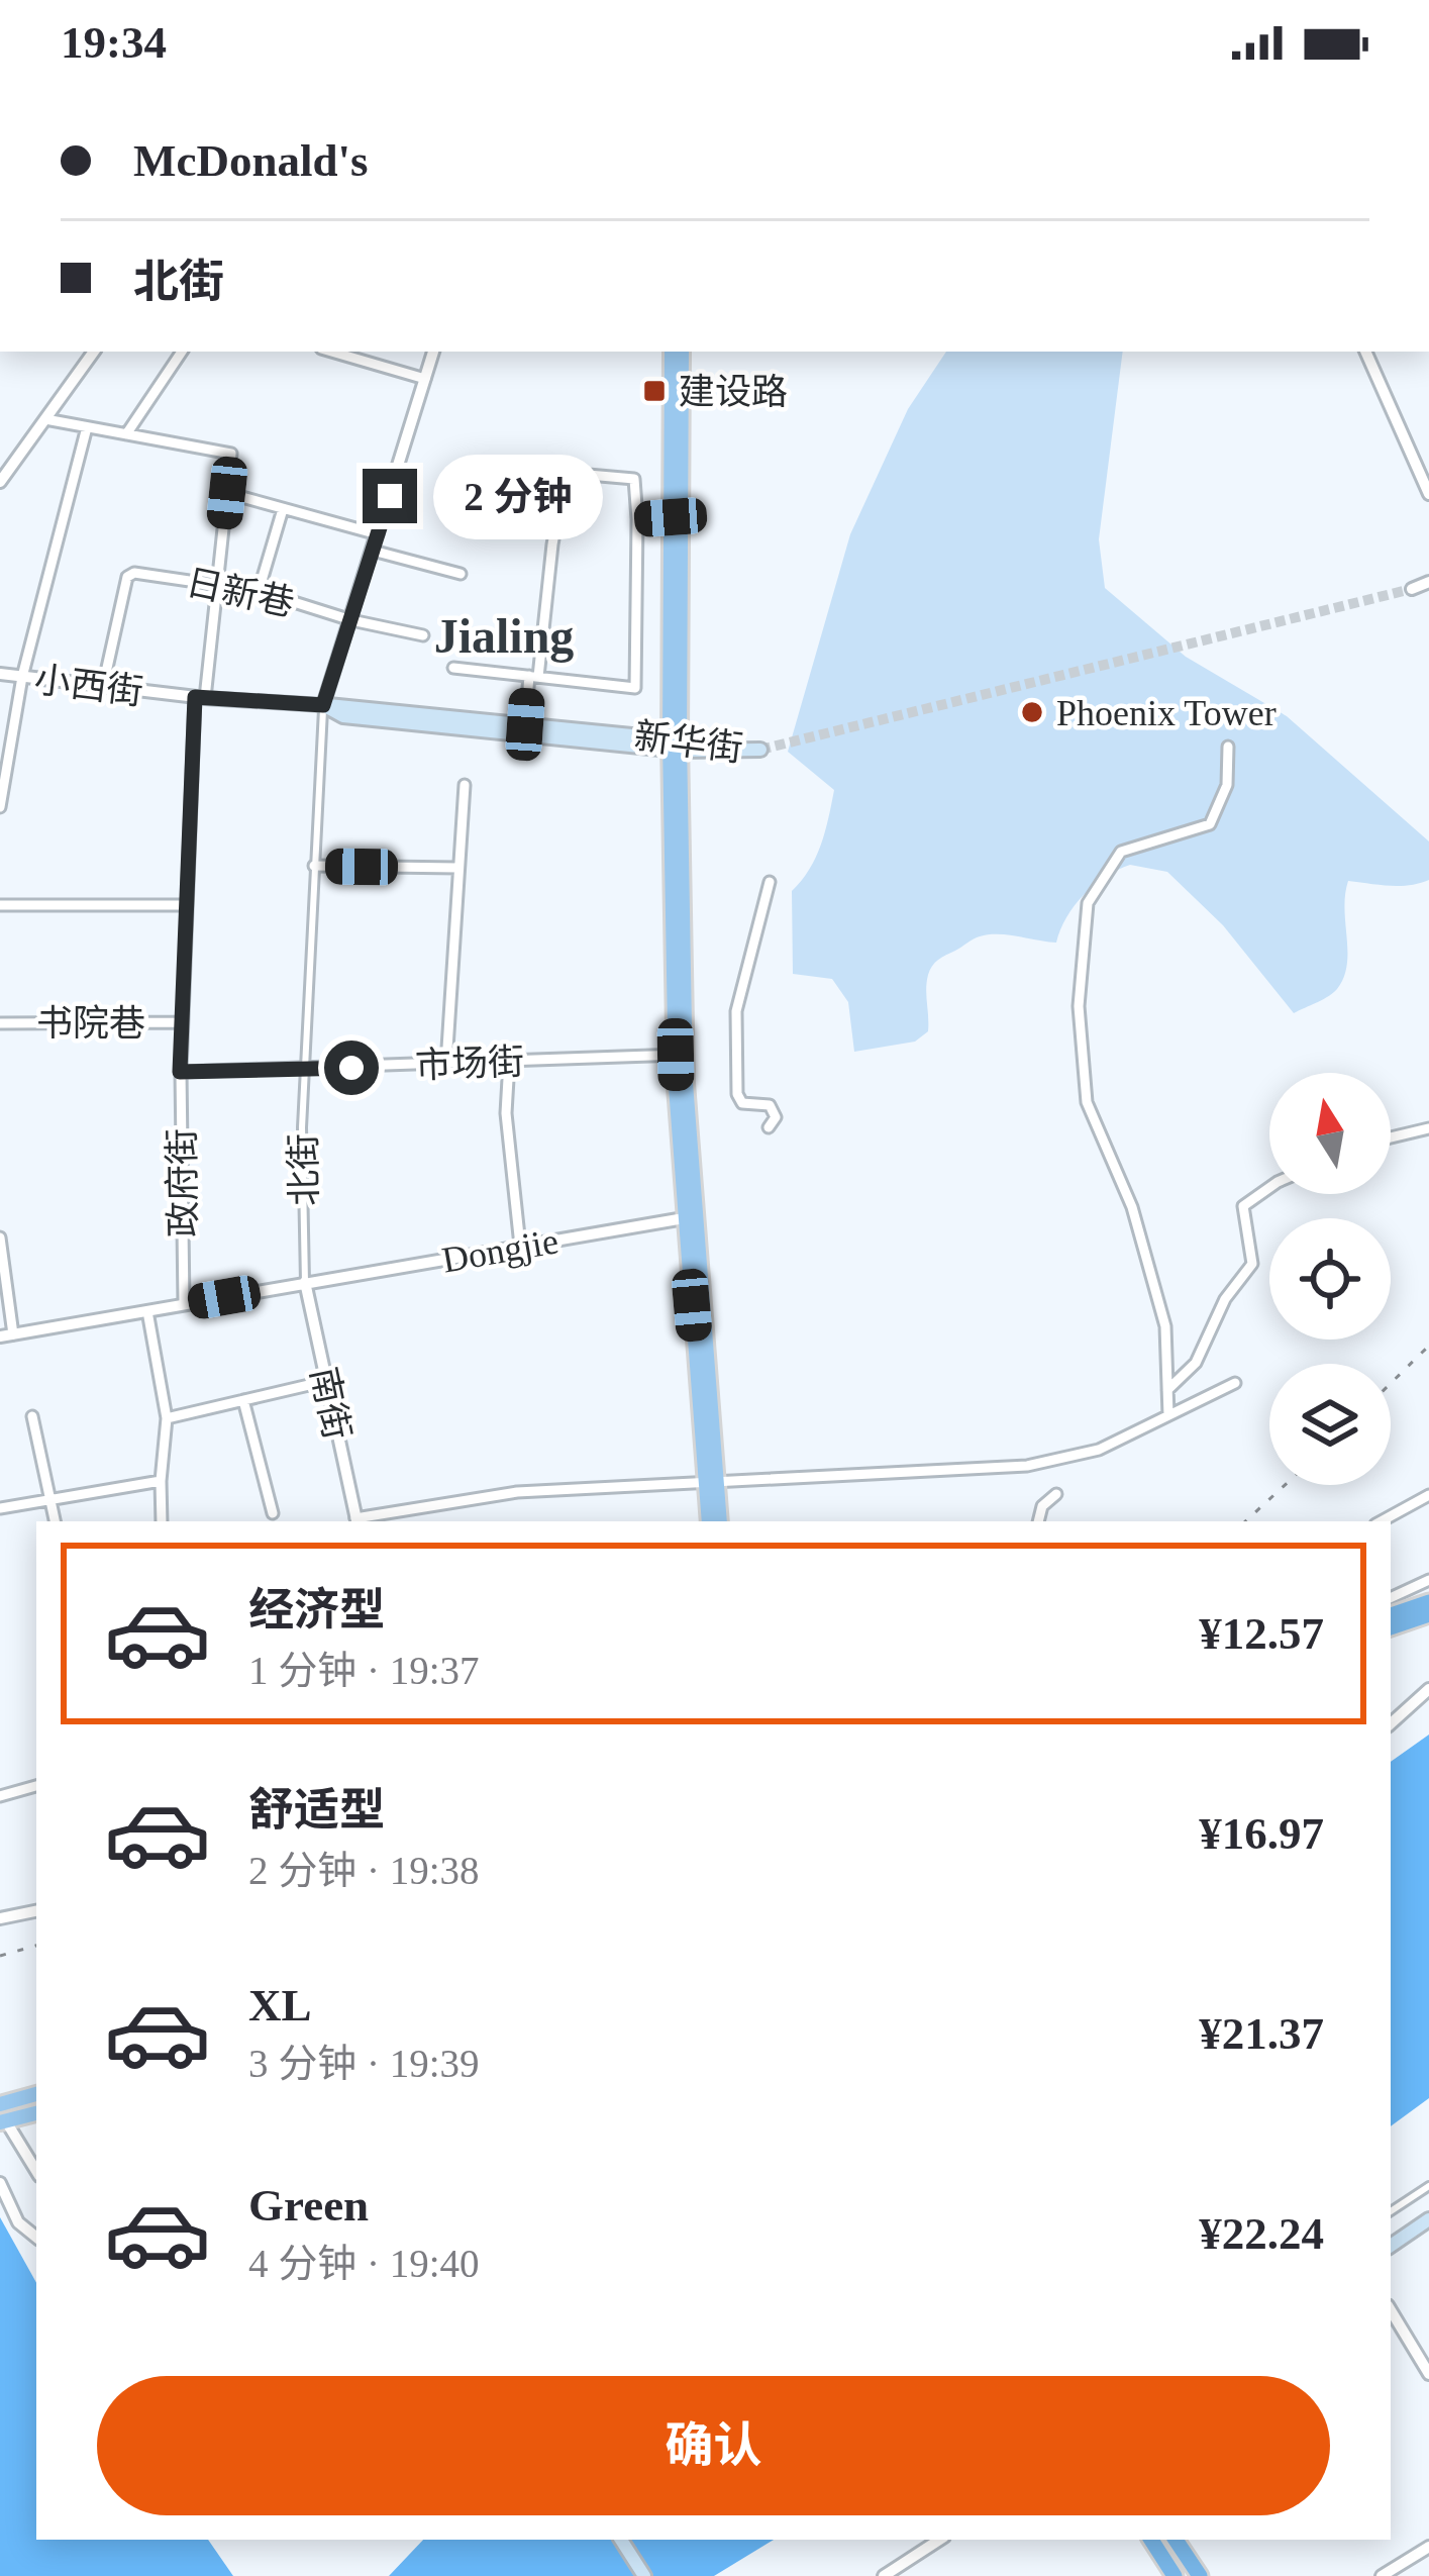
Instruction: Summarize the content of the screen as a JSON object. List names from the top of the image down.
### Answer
{
  "streets": {
    "main road": ["新华街"],
    "street": [
      "日新巷",
      "小西街",
      "书院巷",
      "市场街",
      "北街",
      "政府街",
      "Dongjie",
      "南街"
    ]
  },
  "crossings": [
    ["日新巷", "小西街"],
    ["日新巷", "北街"],
    ["日新巷", "政府街"],
    ["小西街", "新华街"],
    ["小西街", "北街"],
    ["小西街", "政府街"],
    ["新华街", "北街"],
    ["书院巷", "政府街"],
    ["市场街", "北街"],
    ["市场街", "政府街"],
    ["北街", "Dongjie"],
    ["北街", "南街"],
    ["政府街", "Dongjie"],
    ["Dongjie", "南街"]
  ],
  "districts": ["Jialing"],
  "places": {
    "transit": ["建设路"],
    "other": ["Phoenix Tower"]
  },
  "north": "top",
  "page": {
    "status": "19:34",
    "banner": ["McDonald's", "北街"],
    "bubble": "2 分钟",
    "list": [
      {
        "name": "经济型",
        "note": "1 分钟 · 19:37",
        "value": "¥12.57"
      },
      {
        "name": "舒适型",
        "note": "2 分钟 · 19:38",
        "value": "¥16.97"
      },
      {
        "name": "XL",
        "note": "3 分钟 · 19:39",
        "value": "¥21.37"
      },
      {
        "name": "Green",
        "note": "4 分钟 · 19:40",
        "value": "¥22.24"
      }
    ],
    "buttons": "确认"
  }
}
